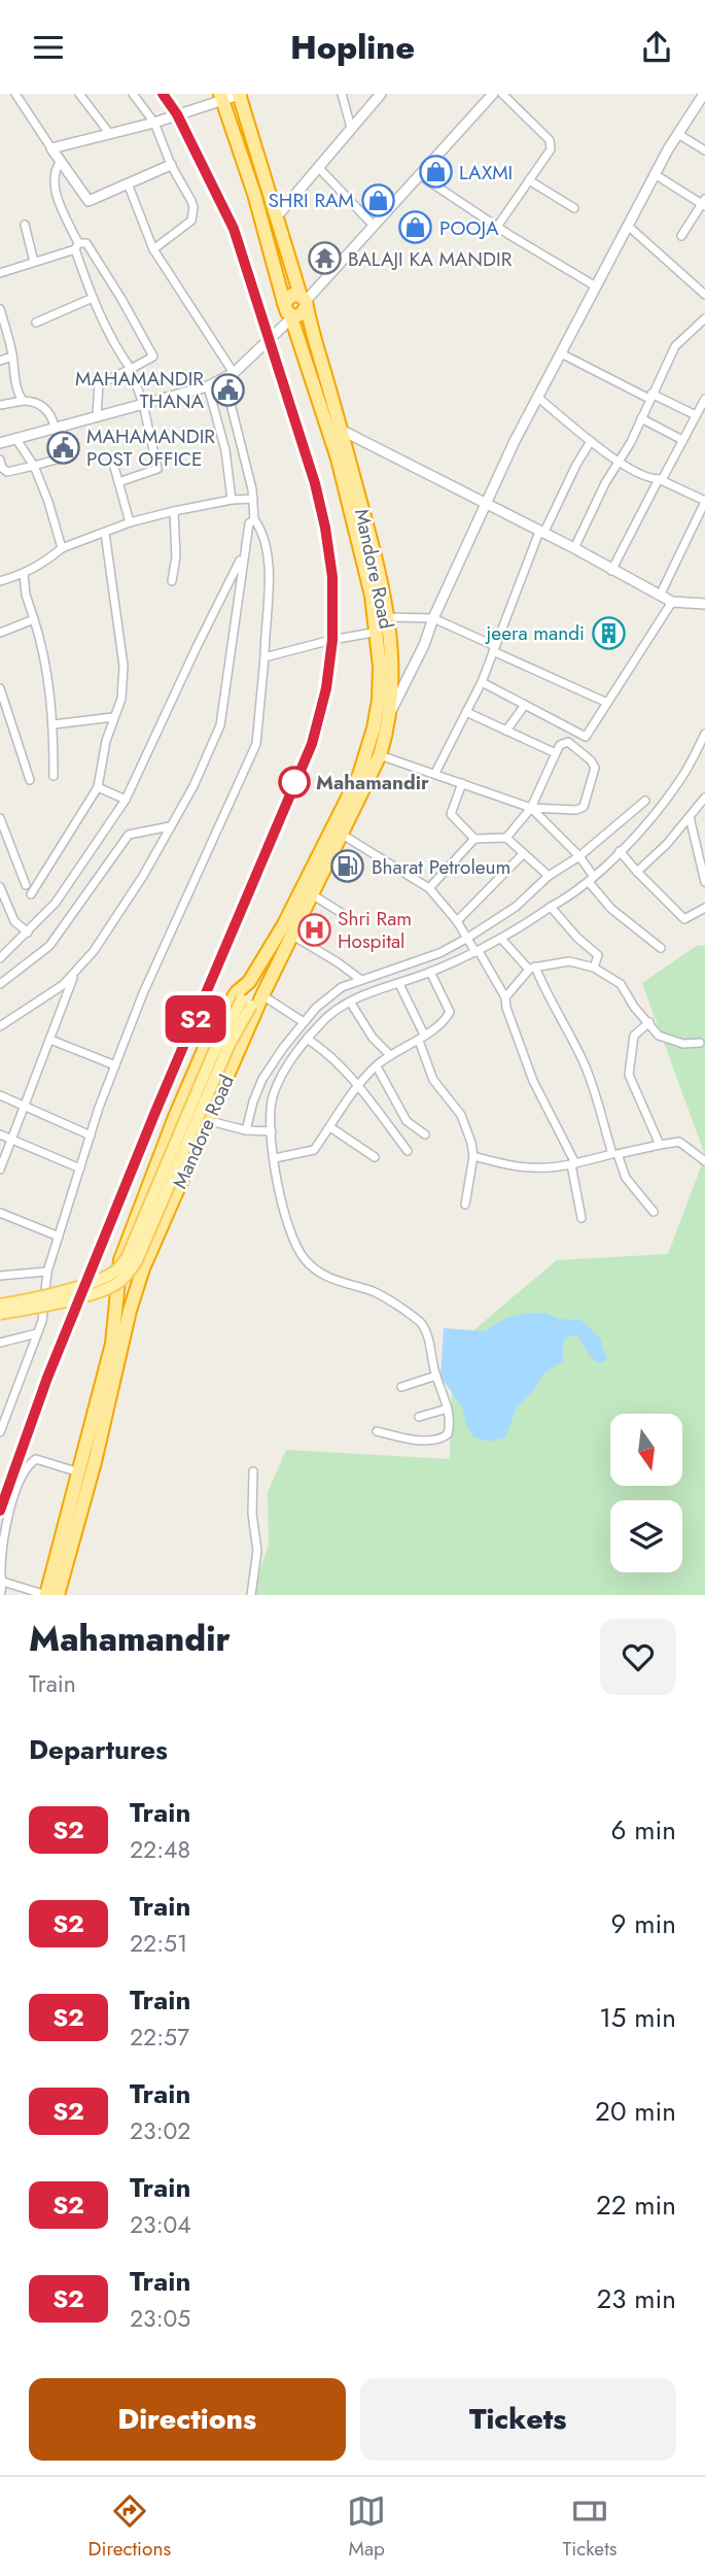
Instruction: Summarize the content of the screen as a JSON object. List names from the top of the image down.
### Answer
{
  "streets": {
    "highway": ["Mandore Road"]
  },
  "places": {
    "shop": ["LAXMI", "SHRI RAM", "POOJA"],
    "temple": ["BALAJI KA MANDIR"],
    "public building": ["MAHAMANDIR THANA", "MAHAMANDIR POST OFFICE"],
    "building": ["jeera mandi"],
    "other": ["Mahamandir"],
    "fuel station": ["Bharat Petroleum"],
    "hospital": ["Shri Ram Hospital"]
  },
  "north": "bottom",
  "page": {
    "header": "Hopline",
    "on_map": "S2",
    "heading": [
      ["Mahamandir", "Train"],
      "Departures"
    ],
    "list": [
      {
        "mark": "S2",
        "name": "Train",
        "note": "22:48",
        "value": "6 min"
      },
      {
        "mark": "S2",
        "name": "Train",
        "note": "22:51",
        "value": "9 min"
      },
      {
        "mark": "S2",
        "name": "Train",
        "note": "22:57",
        "value": "15 min"
      },
      {
        "mark": "S2",
        "name": "Train",
        "note": "23:02",
        "value": "20 min"
      },
      {
        "mark": "S2",
        "name": "Train",
        "note": "23:04",
        "value": "22 min"
      },
      {
        "mark": "S2",
        "name": "Train",
        "note": "23:05",
        "value": "23 min"
      }
    ],
    "buttons": ["Directions", "Tickets"],
    "tabs": ["Directions", "Map", "Tickets"]
  }
}
